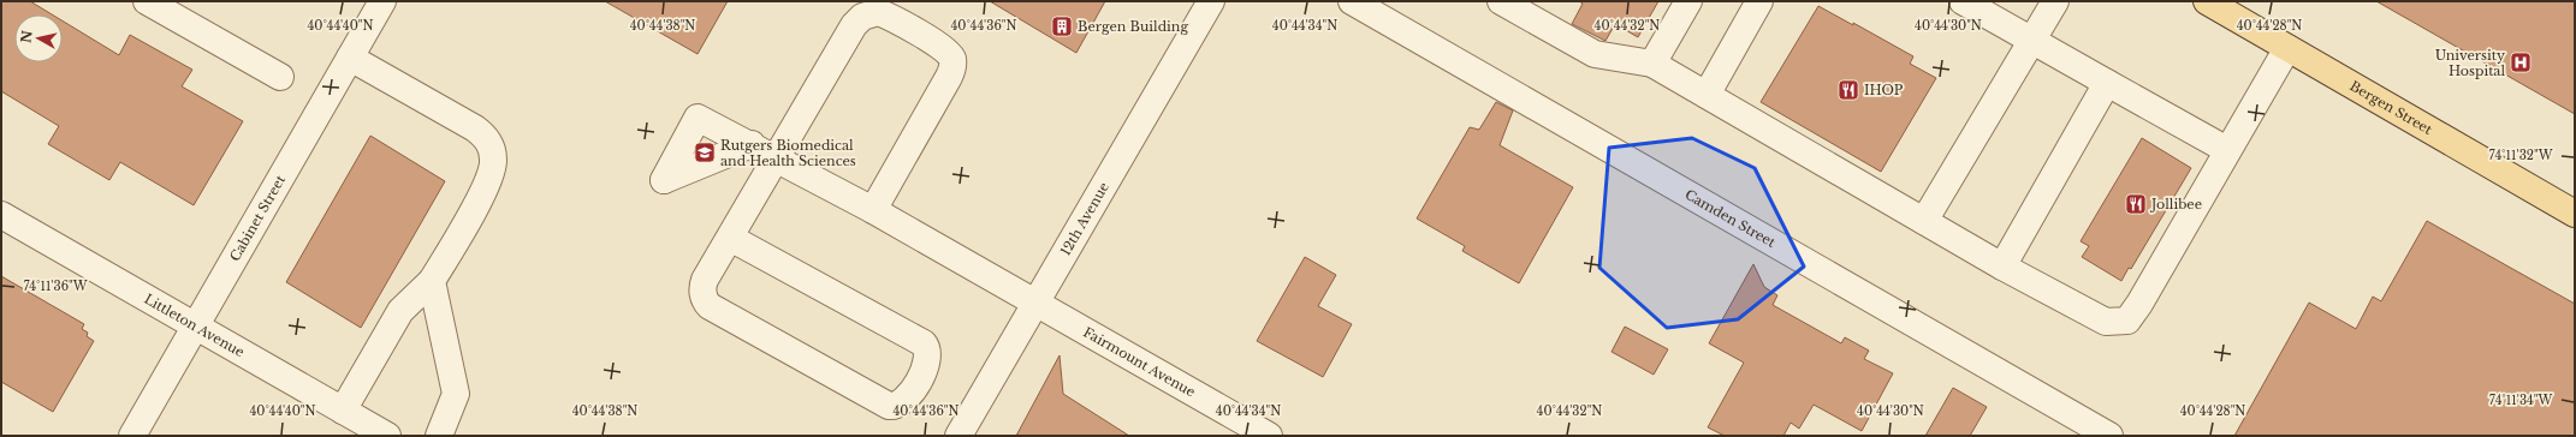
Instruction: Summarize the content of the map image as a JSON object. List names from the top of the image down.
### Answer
{
  "streets": {
    "main road": ["Bergen Street"],
    "street": [
      "Cabinet Street",
      "12th Avenue",
      "Camden Street",
      "Littleton Avenue",
      "Fairmount Avenue"
    ]
  },
  "crossings": [
    ["Cabinet Street", "Littleton Avenue"],
    ["12th Avenue", "Fairmount Avenue"]
  ],
  "places": {
    "building": ["Bergen Building"],
    "hospital": ["University Hospital"],
    "restaurant": ["IHOP", "Jollibee"],
    "school or university": ["Rutgers Biomedical and Health Sciences"]
  },
  "north": "left",
  "coordinates": [
    "40°44'40\"N",
    "40°44'38\"N",
    "40°44'36\"N",
    "40°44'34\"N",
    "40°44'32\"N",
    "40°44'30\"N",
    "40°44'28\"N",
    "74°11'32\"W",
    "74°11'36\"W",
    "74°11'34\"W"
  ]
}
